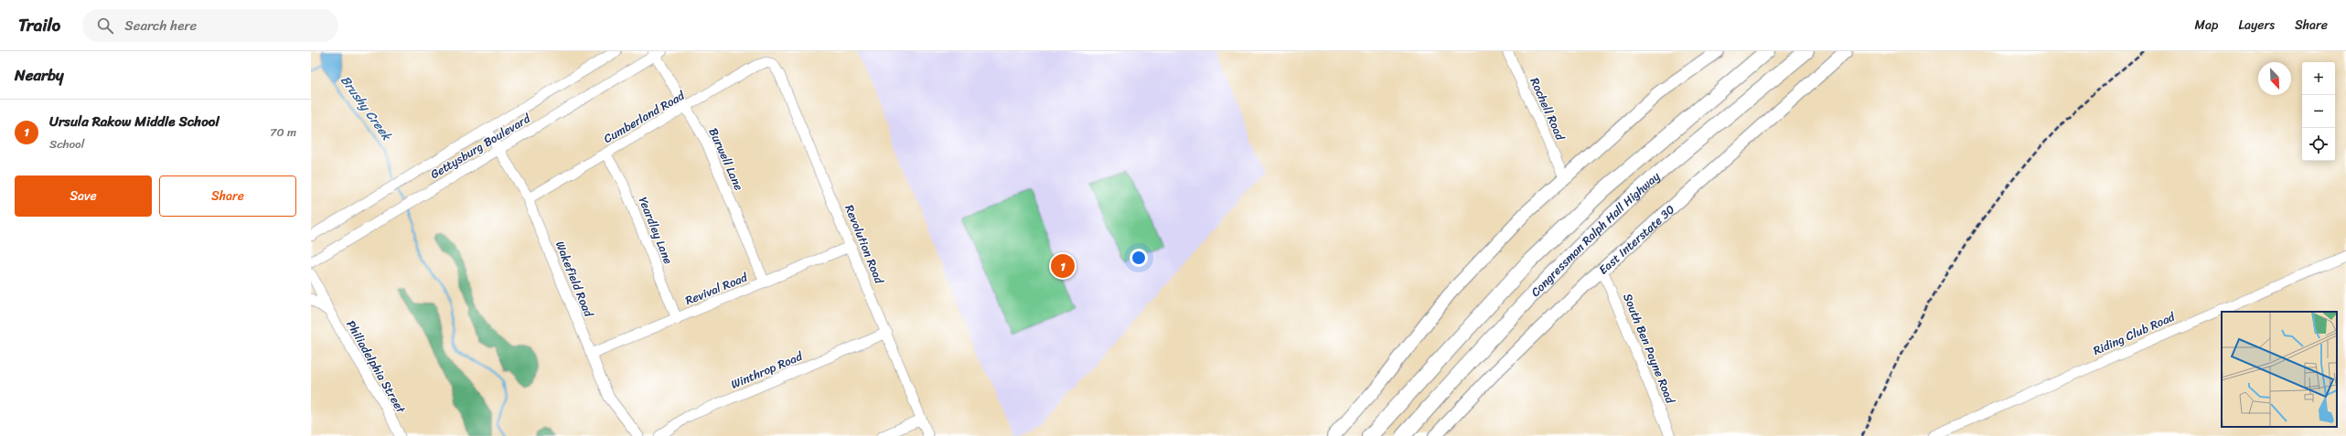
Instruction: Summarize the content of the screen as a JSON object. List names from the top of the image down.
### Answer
{
  "streets": {
    "highway": ["Congressman Ralph Hall Highway"],
    "main road": ["East Interstate 30"],
    "street": [
      "Rochell Road",
      "Cumberland Road",
      "Gettysburg Boulevard",
      "Burwell Lane",
      "Yeardley Lane",
      "Revolution Road",
      "Wakefield Road",
      "Revival Road",
      "Riding Club Road",
      "South Ben Payne Road",
      "Philiadelphia Street",
      "Winthrop Road"
    ]
  },
  "crossings": [
    ["Cumberland Road", "Burwell Lane"],
    ["Cumberland Road", "Yeardley Lane"],
    ["Cumberland Road", "Revolution Road"],
    ["Cumberland Road", "Wakefield Road"],
    ["Gettysburg Boulevard", "Burwell Lane"],
    ["Gettysburg Boulevard", "Wakefield Road"],
    ["Burwell Lane", "Revival Road"],
    ["Yeardley Lane", "Revival Road"],
    ["East Interstate 30", "South Ben Payne Road"],
    ["Revolution Road", "Revival Road"],
    ["Revolution Road", "Winthrop Road"],
    ["Wakefield Road", "Revival Road"]
  ],
  "water": ["Brushy Creek"],
  "north": "bottom right",
  "page": {
    "header": "Trailo",
    "search": "Search here",
    "nav": ["Map", "Layers", "Share"],
    "heading": "Nearby",
    "map_buttons": ["+", "−"],
    "list": [
      {
        "mark": "1",
        "name": "Ursula Rakow Middle School",
        "note": "School",
        "value": "70 m"
      }
    ],
    "buttons": ["Save", "Share"],
    "pins": "1"
  }
}
